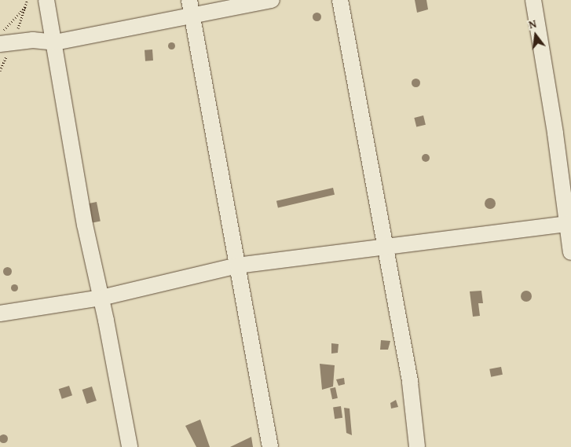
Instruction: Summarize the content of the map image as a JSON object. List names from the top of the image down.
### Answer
{
  "north": "top"
}
